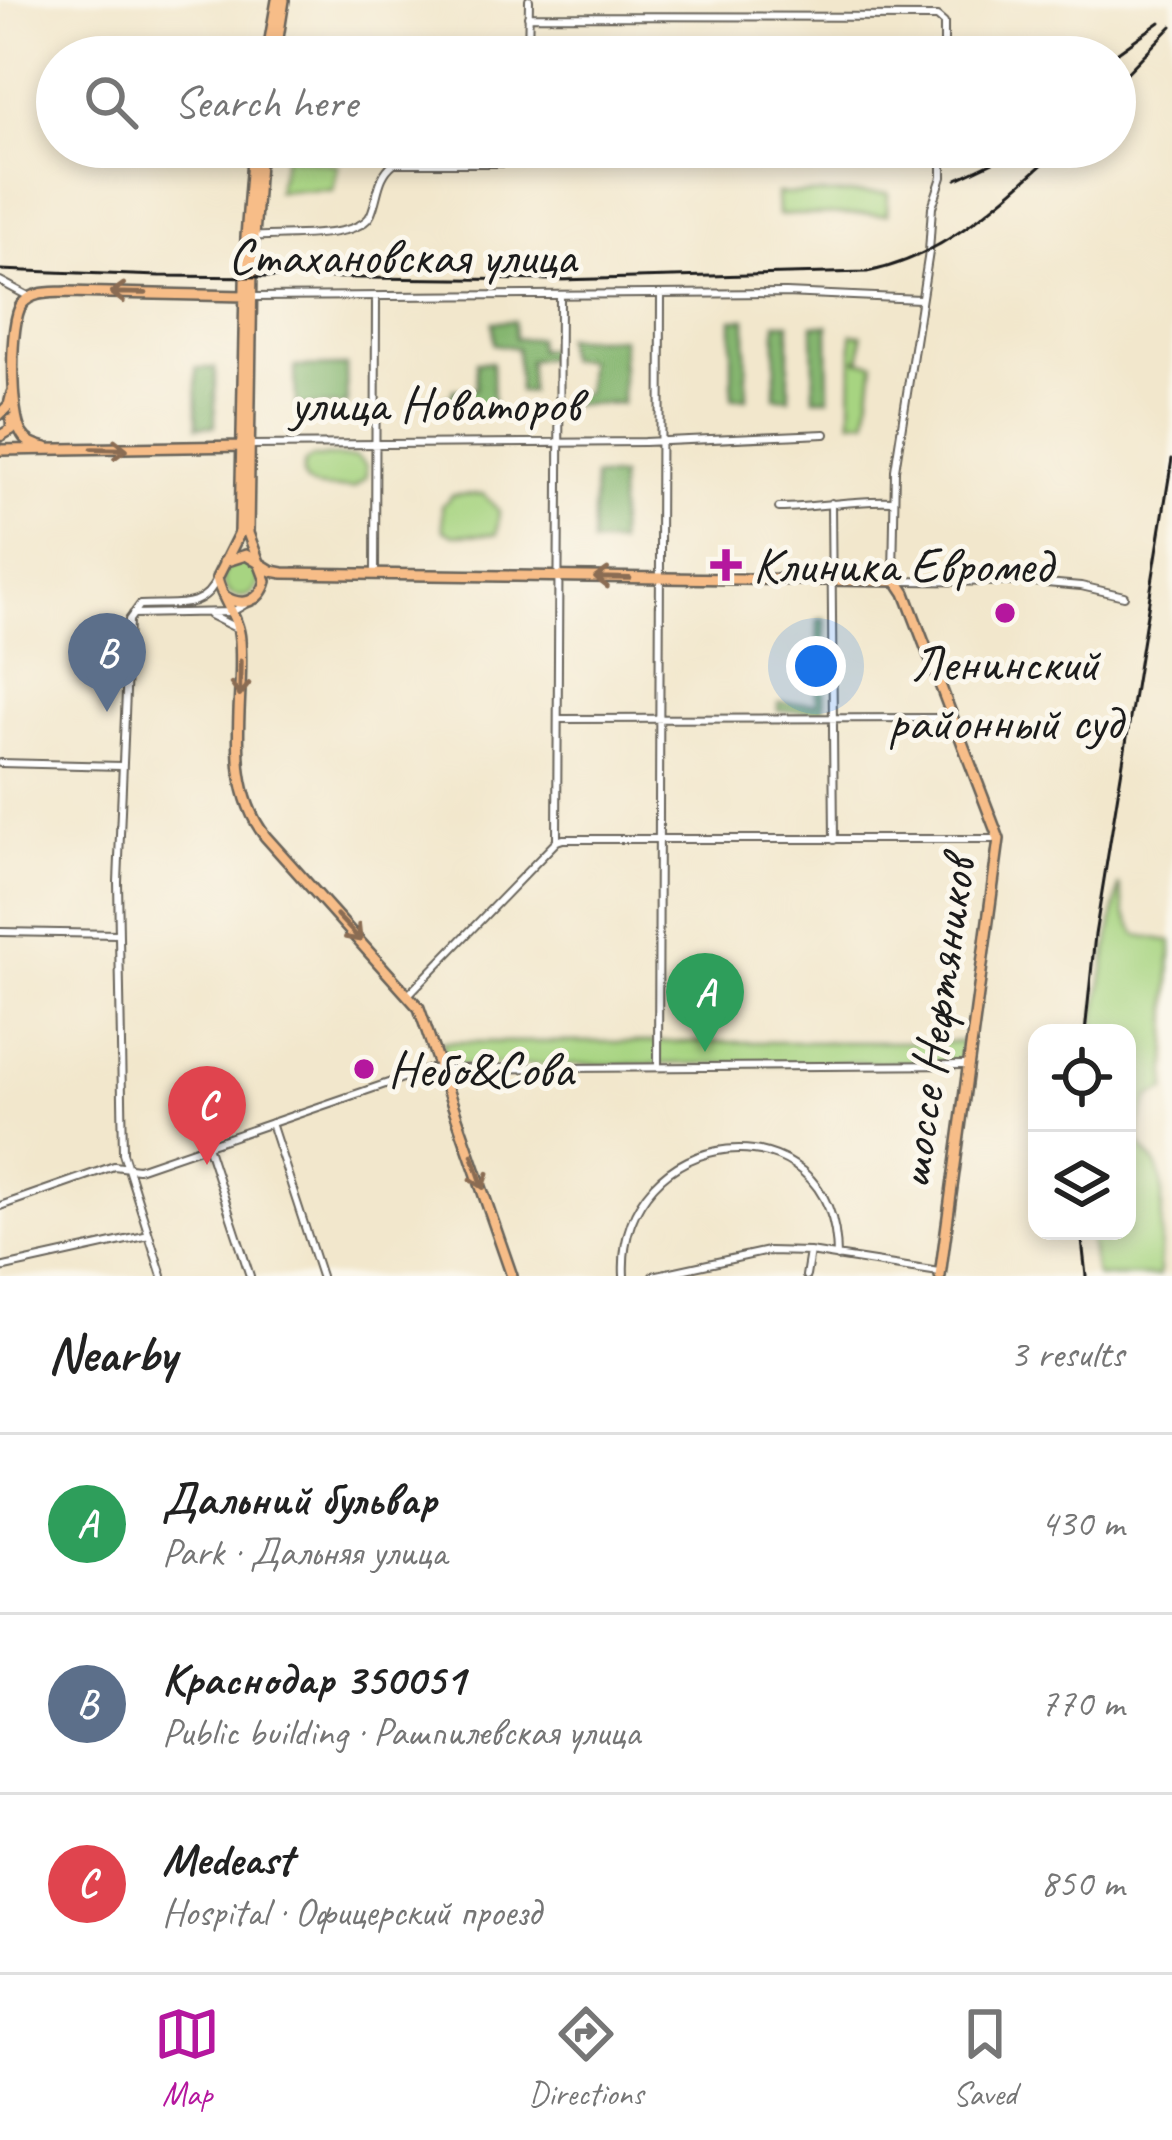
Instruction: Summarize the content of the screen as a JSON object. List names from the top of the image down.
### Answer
{
  "streets": {
    "main road": ["Стахановская улица", "улица Новаторов", "шоссе Нефтяников"]
  },
  "crossings": [
    ["Стахановская улица", "шоссе Нефтяников"]
  ],
  "places": {
    "health": ["Клиника Евромед"],
    "other": ["Ленинский районный суд", "Небо&Сова"]
  },
  "page": {
    "search": "Search here",
    "pins": ["B", "A", "C"],
    "heading": ["Nearby", "3 results"],
    "list": [
      {
        "mark": "A",
        "name": "Дальний бульвар",
        "note": "Park · Дальняя улица",
        "value": "430 m"
      },
      {
        "mark": "B",
        "name": "Краснодар 350051",
        "note": "Public building · Рашпилевская улица",
        "value": "770 m"
      },
      {
        "mark": "C",
        "name": "Medeast",
        "note": "Hospital · Офицерский проезд",
        "value": "850 m"
      }
    ],
    "nav": ["Map", "Directions", "Saved"]
  }
}
